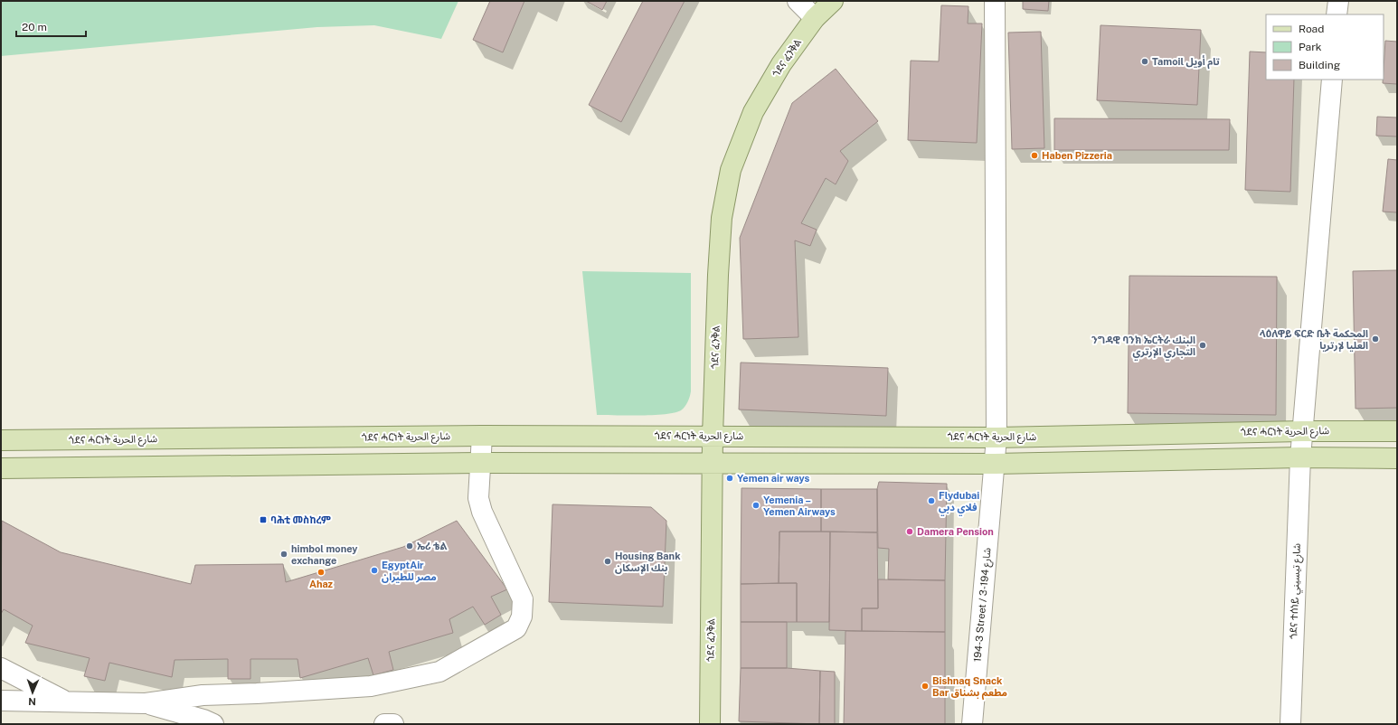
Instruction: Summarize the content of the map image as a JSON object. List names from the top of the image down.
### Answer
{
  "streets": {
    "main road": ["ጎደና ፈንቅል", "ጎደና ሓርነት شارع الحرية"],
    "street": ["ጎደና ተሰነይ شارع تيسيني", "194-3 Street / شارع 194-3"]
  },
  "crossings": [
    ["ጎደና ፈንቅል", "ጎደና ሓርነት شارع الحرية"],
    ["ጎደና ሓርነት شارع الحرية", "ጎደና ተሰነይ شارع تيسيني"],
    ["ጎደና ሓርነት شارع الحرية", "194-3 Street / شارع 194-3"]
  ],
  "places": {
    "other": [
      "Tamoil تام أويل",
      "Haben Pizzeria",
      "ላዕለዋይ ፍርድ ቤት المحكمة العليا لإرتريا",
      "ንግዳዊ ባንክ ኤርትራ البنك التجاري الإرتري",
      "Yemen air ways",
      "Flydubai فلاي دبي",
      "Yemenia – Yemen Airways",
      "Damera Pension",
      "ኤሪ ቴል",
      "himbol money exchange",
      "Housing Bank بنك الإسكان",
      "EgyptAir مصر للطيران",
      "Ahaz",
      "Bishnaq Snack Bar مطعم بشناق"
    ],
    "transit": ["ባሕቲ መስከረም"]
  },
  "legend": ["Road", "Park", "Building"],
  "scale_bar": "20 m",
  "north": "bottom"
}
